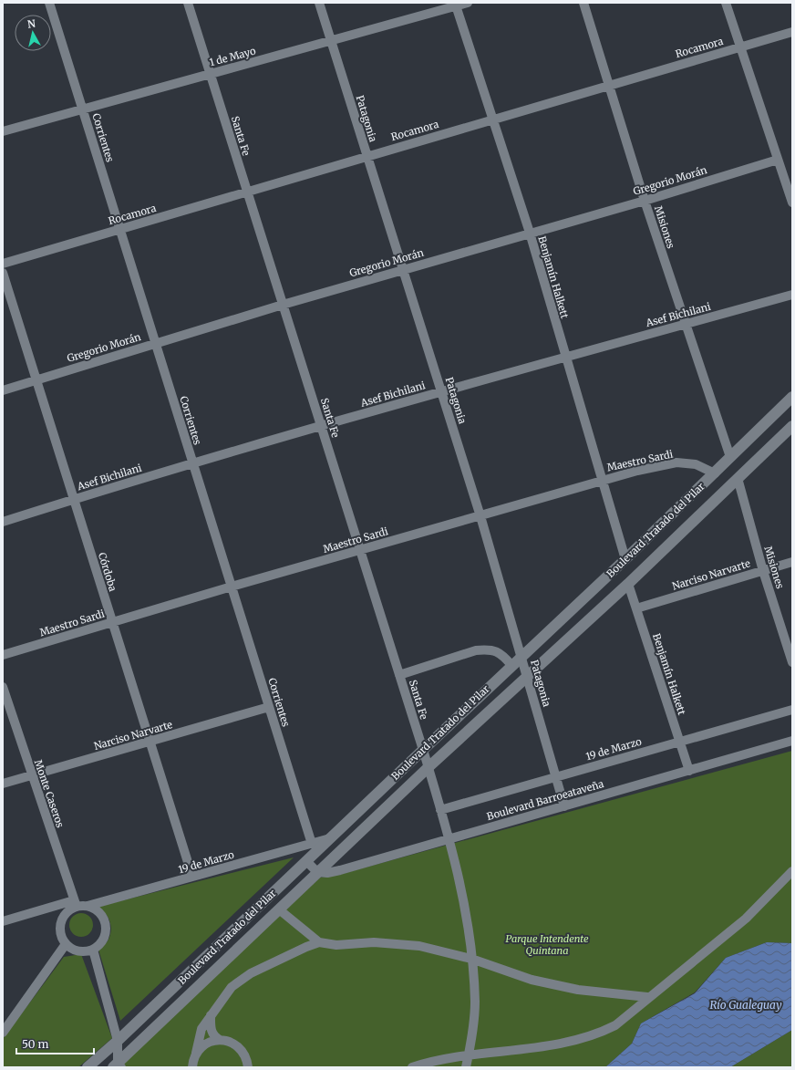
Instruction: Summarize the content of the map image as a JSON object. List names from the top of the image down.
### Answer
{
  "streets": {
    "main road": ["Boulevard Tratado del Pilar"],
    "street": [
      "Rocamora",
      "1 de Mayo",
      "Patagonia",
      "Santa Fe",
      "Corrientes",
      "Gregorio Morán",
      "Misiones",
      "Benjamín Halkett",
      "Asef Bichilani",
      "Maestro Sardi",
      "Córdoba",
      "Narciso Narvarte",
      "19 de Marzo",
      "Monte Caseros",
      "Boulevard Barroeataveña"
    ]
  },
  "crossings": [
    ["Rocamora", "Patagonia"],
    ["Rocamora", "Santa Fe"],
    ["Rocamora", "Corrientes"],
    ["Rocamora", "Misiones"],
    ["Rocamora", "Benjamín Halkett"],
    ["1 de Mayo", "Patagonia"],
    ["1 de Mayo", "Santa Fe"],
    ["1 de Mayo", "Corrientes"],
    ["1 de Mayo", "Benjamín Halkett"],
    ["Patagonia", "Gregorio Morán"],
    ["Patagonia", "Asef Bichilani"],
    ["Patagonia", "Maestro Sardi"],
    ["Patagonia", "Boulevard Tratado del Pilar"],
    ["Patagonia", "19 de Marzo"],
    ["Patagonia", "Boulevard Barroeataveña"],
    ["Santa Fe", "Gregorio Morán"],
    ["Santa Fe", "Asef Bichilani"],
    ["Santa Fe", "Maestro Sardi"],
    ["Santa Fe", "Boulevard Tratado del Pilar"],
    ["Santa Fe", "19 de Marzo"],
    ["Santa Fe", "Boulevard Barroeataveña"],
    ["Corrientes", "Gregorio Morán"],
    ["Corrientes", "Asef Bichilani"],
    ["Corrientes", "Maestro Sardi"],
    ["Corrientes", "Narciso Narvarte"],
    ["Corrientes", "19 de Marzo"],
    ["Gregorio Morán", "Misiones"],
    ["Gregorio Morán", "Benjamín Halkett"],
    ["Gregorio Morán", "Córdoba"],
    ["Misiones", "Asef Bichilani"],
    ["Misiones", "Boulevard Tratado del Pilar"],
    ["Misiones", "Narciso Narvarte"],
    ["Benjamín Halkett", "Asef Bichilani"],
    ["Benjamín Halkett", "Maestro Sardi"],
    ["Benjamín Halkett", "Boulevard Tratado del Pilar"],
    ["Benjamín Halkett", "Narciso Narvarte"],
    ["Benjamín Halkett", "19 de Marzo"],
    ["Benjamín Halkett", "Boulevard Barroeataveña"],
    ["Asef Bichilani", "Córdoba"],
    ["Maestro Sardi", "Boulevard Tratado del Pilar"],
    ["Maestro Sardi", "Córdoba"],
    ["Boulevard Tratado del Pilar", "19 de Marzo"],
    ["Boulevard Tratado del Pilar", "Boulevard Barroeataveña"],
    ["Córdoba", "Narciso Narvarte"],
    ["Córdoba", "19 de Marzo"],
    ["Narciso Narvarte", "Monte Caseros"],
    ["19 de Marzo", "Monte Caseros"]
  ],
  "water": ["Río Gualeguay"],
  "parks": ["Parque Intendente Quintana"],
  "scale_bar": "50 m",
  "north": "top"
}
